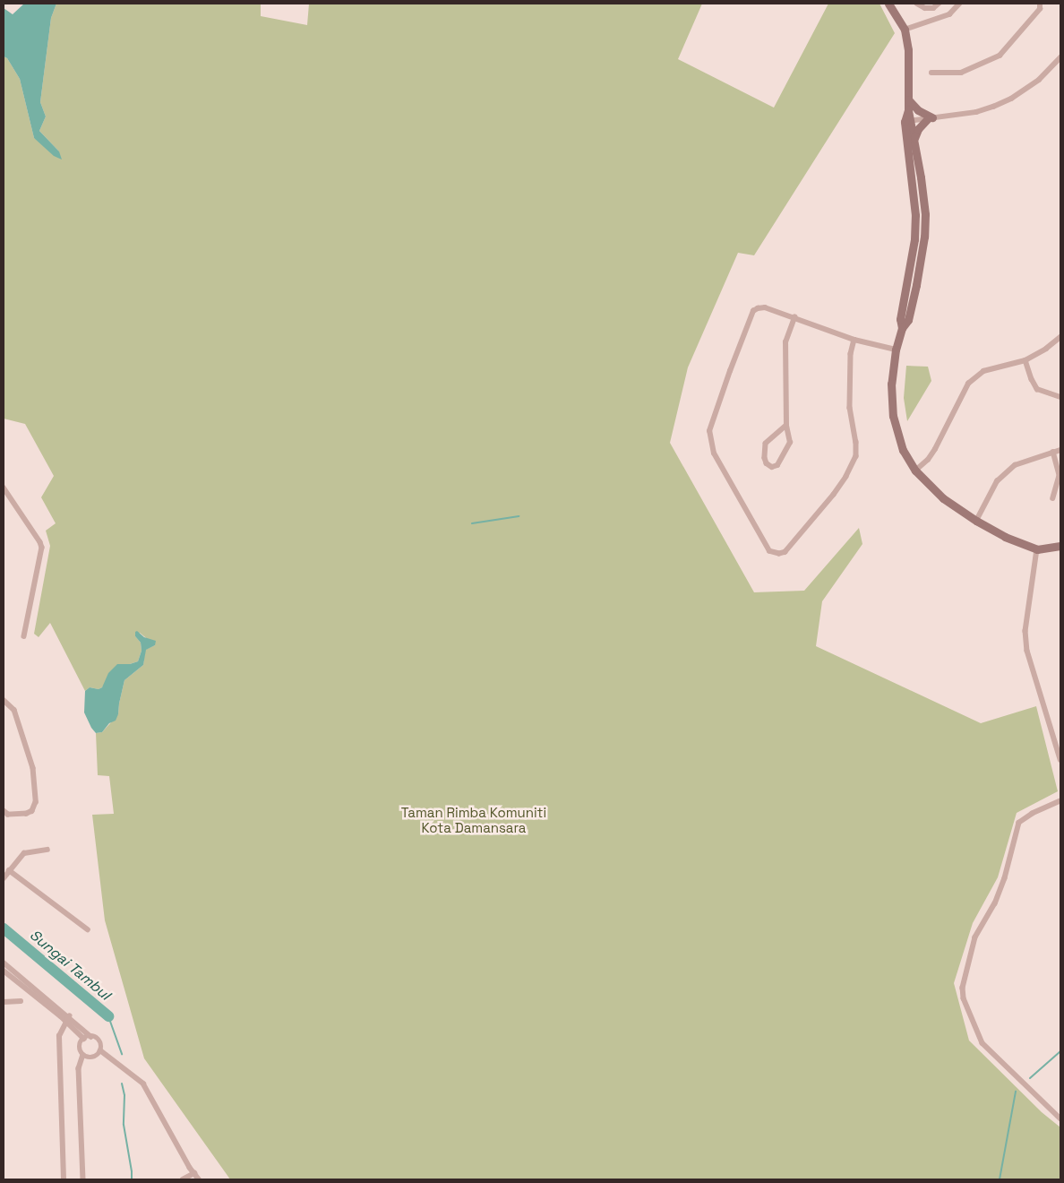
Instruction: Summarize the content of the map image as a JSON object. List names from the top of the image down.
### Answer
{
  "water": ["Sungai Tambul"],
  "parks": ["Taman Rimba Komuniti Kota Damansara"]
}
